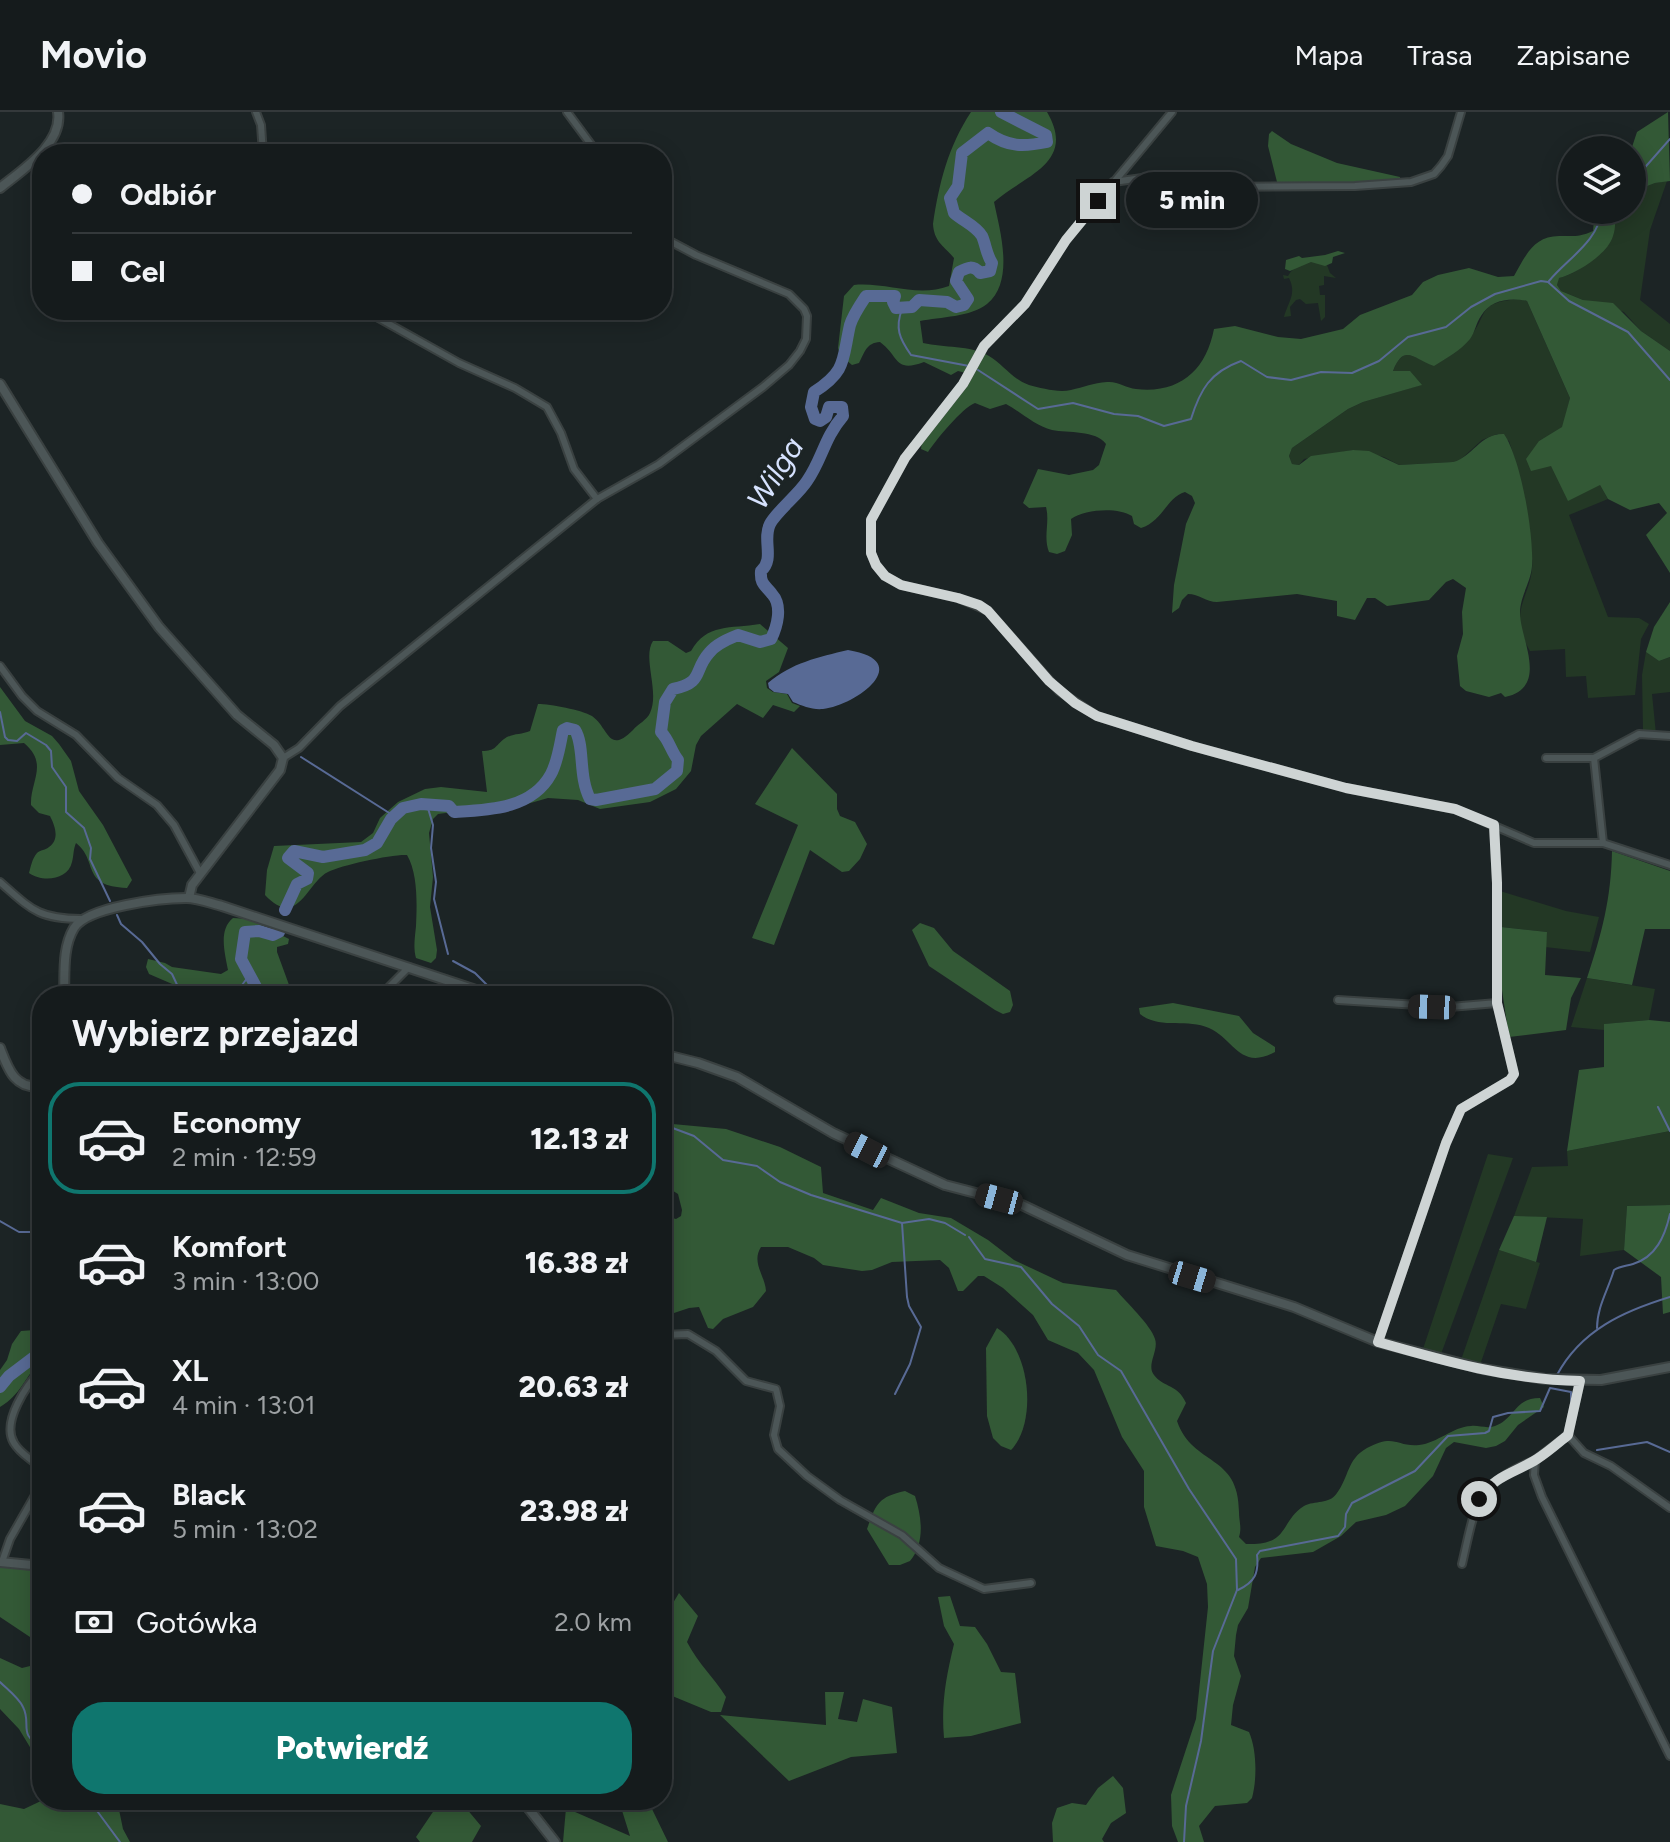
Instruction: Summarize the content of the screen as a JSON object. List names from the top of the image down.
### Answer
{
  "water": ["Wilga"],
  "page": {
    "header": "Movio",
    "nav": ["Mapa", "Trasa", "Zapisane"],
    "banner": ["Odbiór", "Cel"],
    "bubble": "5 min",
    "heading": "Wybierz przejazd",
    "list": [
      {
        "name": "Economy",
        "note": "2 min · 12:59",
        "value": "12.13 zł"
      },
      {
        "name": "Komfort",
        "note": "3 min · 13:00",
        "value": "16.38 zł"
      },
      {
        "name": "XL",
        "note": "4 min · 13:01",
        "value": "20.63 zł"
      },
      {
        "name": "Black",
        "note": "5 min · 13:02",
        "value": "23.98 zł"
      }
    ],
    "pay": ["Gotówka", "2.0 km"],
    "buttons": "Potwierdź"
  }
}
